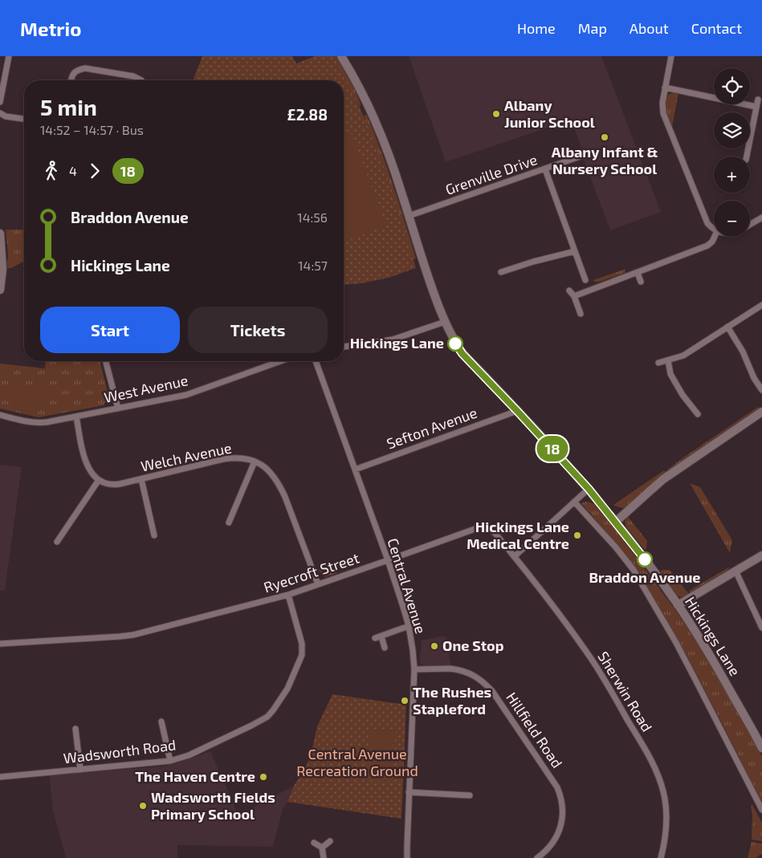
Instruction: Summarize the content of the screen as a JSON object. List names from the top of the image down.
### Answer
{
  "streets": {
    "main road": ["Hickings Lane"],
    "street": [
      "Grenville Drive",
      "West Avenue",
      "Sefton Avenue",
      "Welch Avenue",
      "Ryecroft Street",
      "Central Avenue",
      "Sherwin Road",
      "Hillfield Road",
      "Wadsworth Road"
    ]
  },
  "crossings": [
    ["Grenville Drive", "Hickings Lane"],
    ["Sefton Avenue", "Central Avenue"],
    ["Sefton Avenue", "Hickings Lane"],
    ["Welch Avenue", "Ryecroft Street"],
    ["Ryecroft Street", "Central Avenue"],
    ["Ryecroft Street", "Sherwin Road"],
    ["Ryecroft Street", "Wadsworth Road"],
    ["Central Avenue", "Hillfield Road"]
  ],
  "parks": ["Central Avenue Recreation Ground"],
  "places": [
    "Albany Junior School",
    "Albany Infant & Nursery School",
    "Hickings Lane",
    "Hickings Lane Medical Centre",
    "Braddon Avenue",
    "One Stop",
    "The Rushes Stapleford",
    "The Haven Centre",
    "Wadsworth Fields Primary School"
  ],
  "lines": ["bus line 18"],
  "page": {
    "header": "Metrio",
    "nav": [
      "Home",
      "Map",
      "About",
      "Contact"
    ],
    "on_map": "18",
    "map_buttons": ["+", "−"],
    "heading": ["5 min", "14:52 – 14:57 · Bus", "£2.88"],
    "legs": ["4", "18"],
    "list": [
      {
        "name": "Braddon Avenue",
        "value": "14:56"
      },
      {
        "name": "Hickings Lane",
        "value": "14:57"
      }
    ],
    "buttons": ["Start", "Tickets"]
  }
}
